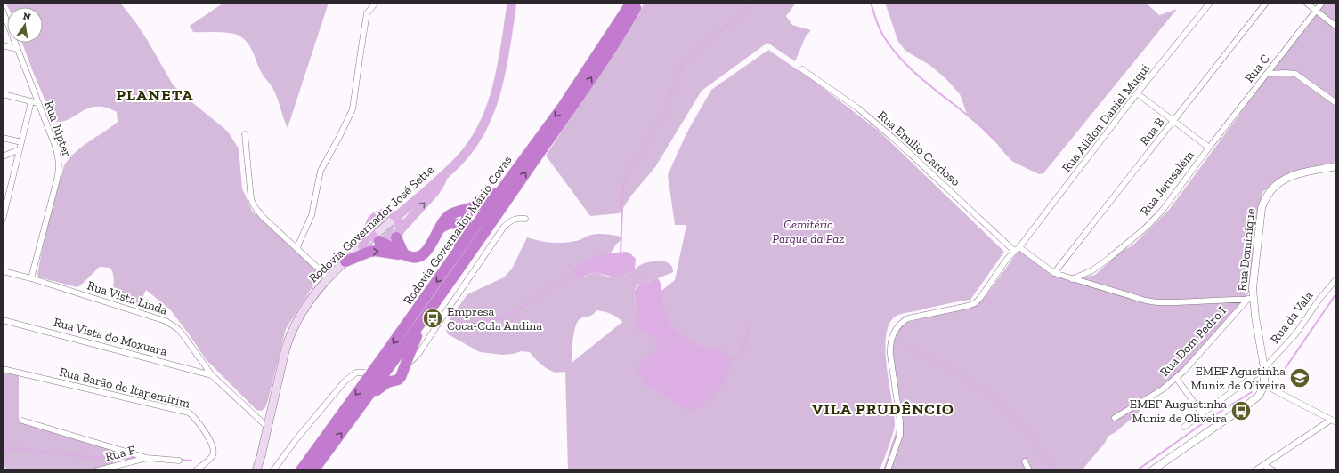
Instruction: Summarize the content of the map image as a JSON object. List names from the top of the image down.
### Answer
{
  "streets": {
    "highway": ["Rodovia Governador Mário Covas"],
    "main road": ["Rodovia Governador José Sette"],
    "street": [
      "Rua C",
      "Rua Aildon Daniel Muqui",
      "Rua Júpter",
      "Rua B",
      "Rua Emílio Cardoso",
      "Rua Jerusalém",
      "Rua Dominique",
      "Rua Vista Linda",
      "Rua da Vala",
      "Rua Vista do Moxuara",
      "Rua Dom Pedro I",
      "Rua Barão de Itapemirim",
      "Rua F"
    ]
  },
  "crossings": [
    ["Rua C", "Rua Jerusalém"],
    ["Rua Aildon Daniel Muqui", "Rua Emílio Cardoso"],
    ["Rua Júpter", "Rua Vista Linda"],
    ["Rodovia Governador José Sette", "Rua Vista Linda"],
    ["Rua Dominique", "Rua da Vala"],
    ["Rua Dominique", "Rua Dom Pedro I"],
    ["Rua Vista Linda", "Rua Vista do Moxuara"]
  ],
  "districts": ["PLANETA", "VILA PRUDÊNCIO"],
  "parks": ["Cemitério Parque da Paz"],
  "places": {
    "bus stop": ["Empresa Coca-Cola Andina", "EMEF Augustinha Muniz de Oliveira"],
    "school or university": ["EMEF Agustinha Muniz de Oliveira"]
  },
  "north": "top"
}
